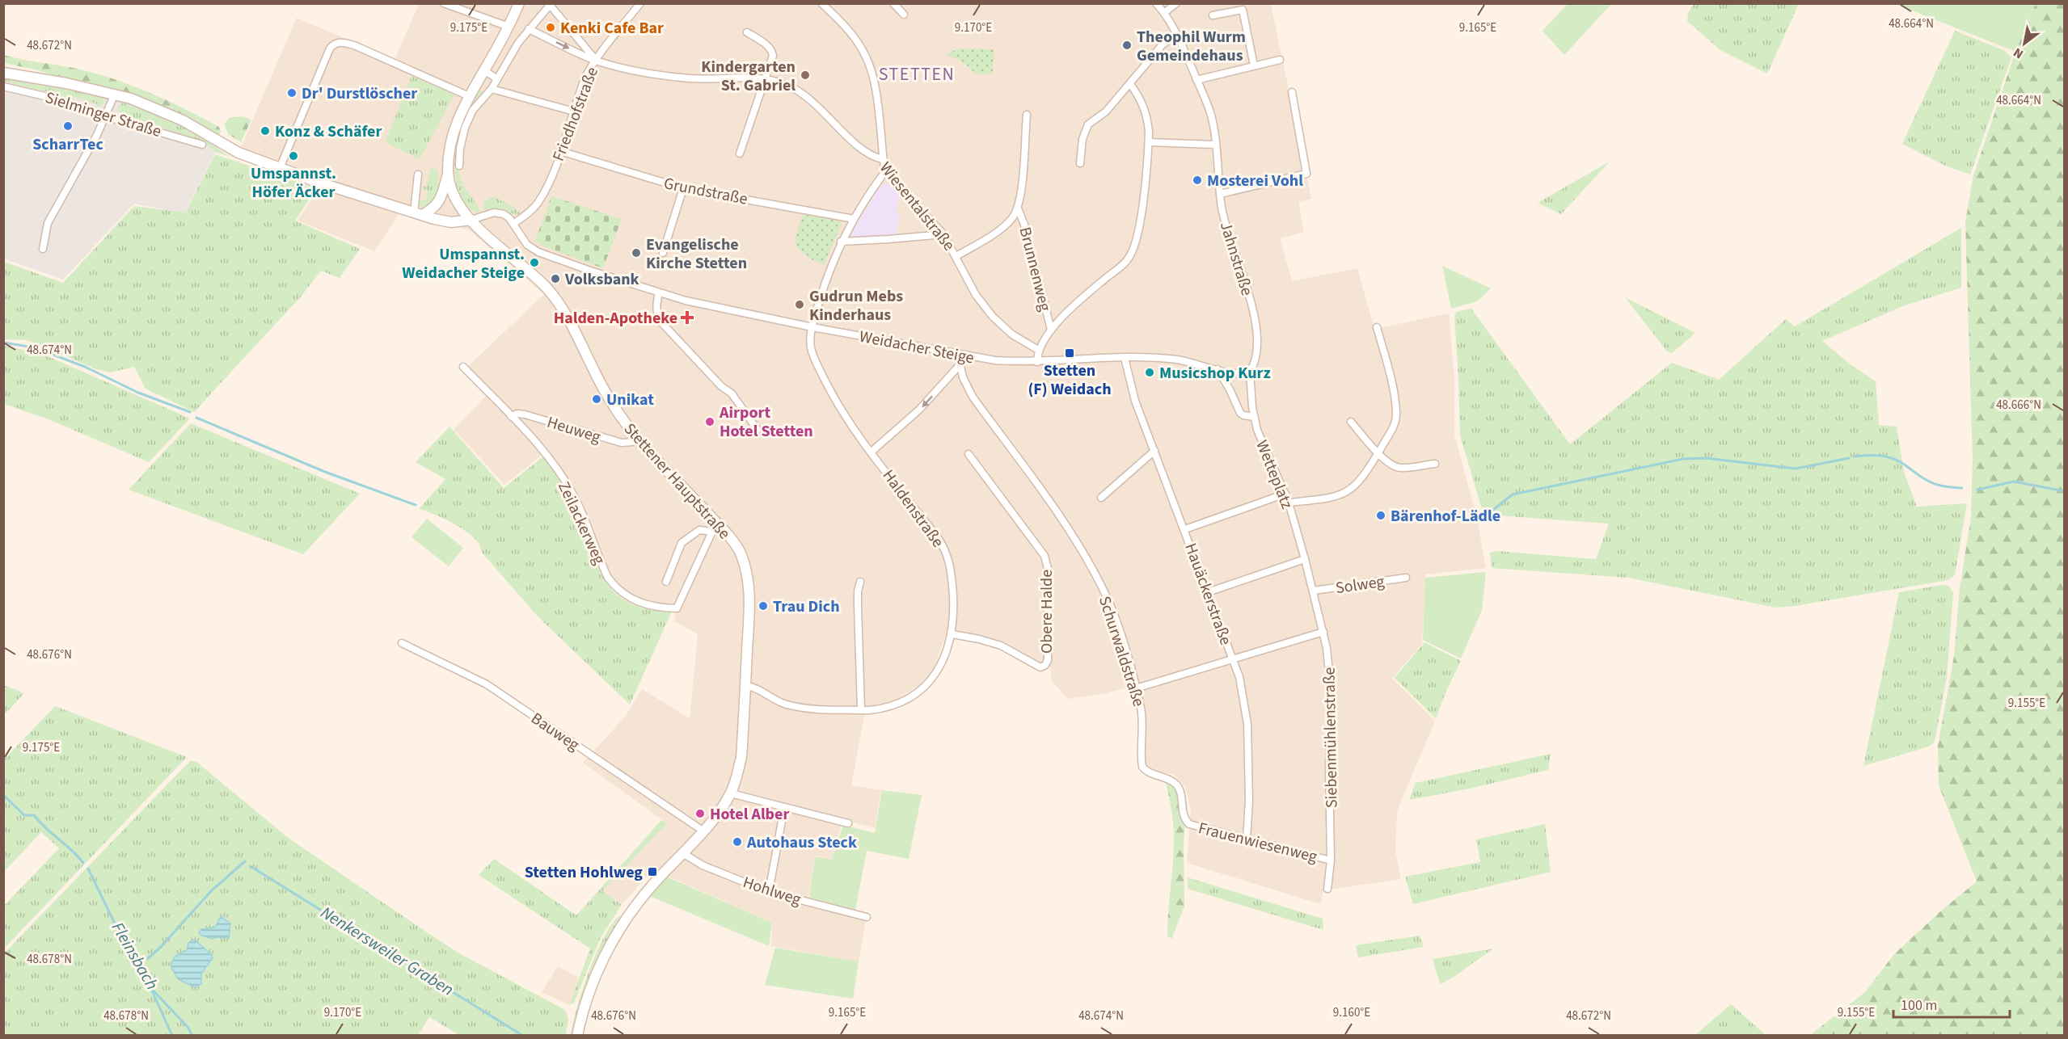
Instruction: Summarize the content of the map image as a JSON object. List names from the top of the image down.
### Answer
{
  "streets": {
    "street": [
      "Sielminger Straße",
      "Friedhofstraße",
      "Grundstraße",
      "Wiesentalstraße",
      "Jahnstraße",
      "Brunnenweg",
      "Weidacher Steige",
      "Heuweg",
      "Wetteplatz",
      "Stettener Hauptstraße",
      "Haldenstraße",
      "Zeilackerweg",
      "Solweg",
      "Hauäckerstraße",
      "Obere Halde",
      "Schurwaldstraße",
      "Bauweg",
      "Siebenmühlenstraße",
      "Frauenwiesenweg",
      "Hohlweg"
    ]
  },
  "crossings": [
    ["Sielminger Straße", "Weidacher Steige"],
    ["Sielminger Straße", "Stettener Hauptstraße"],
    ["Friedhofstraße", "Grundstraße"],
    ["Friedhofstraße", "Wiesentalstraße"],
    ["Friedhofstraße", "Weidacher Steige"],
    ["Grundstraße", "Haldenstraße"],
    ["Wiesentalstraße", "Brunnenweg"],
    ["Wiesentalstraße", "Haldenstraße"],
    ["Jahnstraße", "Wetteplatz"],
    ["Weidacher Steige", "Stettener Hauptstraße"],
    ["Weidacher Steige", "Haldenstraße"],
    ["Weidacher Steige", "Hauäckerstraße"],
    ["Weidacher Steige", "Schurwaldstraße"],
    ["Heuweg", "Stettener Hauptstraße"],
    ["Heuweg", "Zeilackerweg"],
    ["Wetteplatz", "Siebenmühlenstraße"],
    ["Stettener Hauptstraße", "Haldenstraße"],
    ["Stettener Hauptstraße", "Zeilackerweg"],
    ["Stettener Hauptstraße", "Bauweg"],
    ["Stettener Hauptstraße", "Hohlweg"],
    ["Haldenstraße", "Obere Halde"],
    ["Solweg", "Siebenmühlenstraße"],
    ["Hauäckerstraße", "Frauenwiesenweg"],
    ["Schurwaldstraße", "Frauenwiesenweg"],
    ["Siebenmühlenstraße", "Frauenwiesenweg"]
  ],
  "districts": ["STETTEN"],
  "water": ["Nenkersweiler Graben", "Fleinsbach"],
  "places": {
    "other": [
      "Kenki Cafe Bar",
      "Theophil Wurm Gemeindehaus",
      "Kindergarten St. Gabriel",
      "Dr' Durstlöscher",
      "ScharrTec",
      "Konz & Schäfer",
      "Umspannst. Höfer Äcker",
      "Mosterei Vohl",
      "Evangelische Kirche Stetten",
      "Umspannst. Weidacher Steige",
      "Volksbank",
      "Gudrun Mebs Kinderhaus",
      "Musicshop Kurz",
      "Unikat",
      "Airport Hotel Stetten",
      "Bärenhof-Lädle",
      "Trau Dich",
      "Hotel Alber",
      "Autohaus Steck"
    ],
    "health": ["Halden-Apotheke"],
    "transit": ["Stetten (F) Weidach", "Stetten Hohlweg"]
  },
  "scale_bar": "100 m",
  "north": "bottom left",
  "coordinates": [
    "48.664°N",
    "9.175°E",
    "9.170°E",
    "9.165°E",
    "48.672°N",
    "48.674°N",
    "48.666°N",
    "48.676°N",
    "9.155°E",
    "48.678°N",
    "9.160°E"
  ]
}
